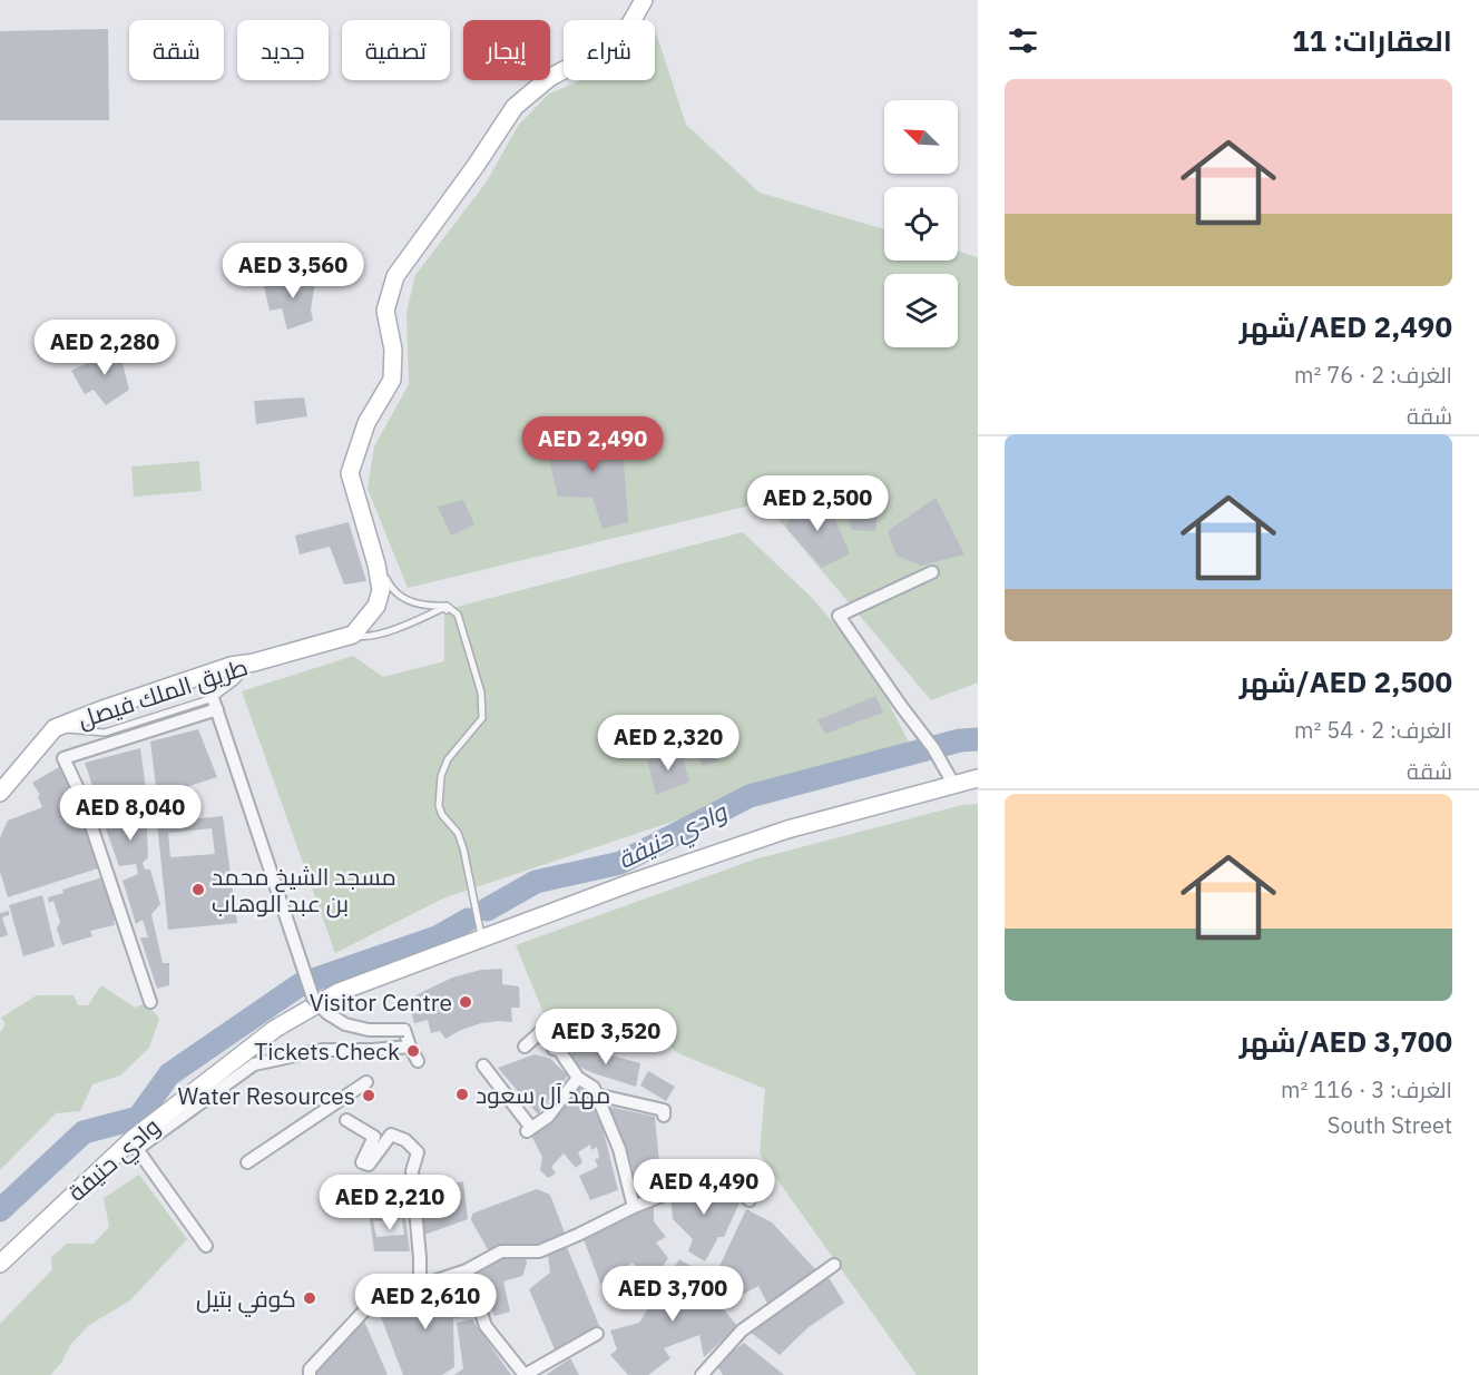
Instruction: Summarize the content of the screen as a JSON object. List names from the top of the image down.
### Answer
{
  "streets": {
    "street": ["طريق الملك فيصل", "وادي حنيفة"]
  },
  "water": ["وادي حنيفة"],
  "places": [
    "مسجد الشيخ محمد بن عبد الوهاب",
    "Visitor Centre",
    "Tickets Check",
    "مهد آل سعود",
    "Water Resources",
    "كوفي بتيل"
  ],
  "north": "top left",
  "page": {
    "heading": "العقارات: 11",
    "chip": [
      "شراء",
      "إيجار",
      "تصفية",
      "جديد",
      "شقة"
    ],
    "list": [
      {
        "name": "AED 2,490/شهر",
        "note": "الغرف: 2 · 76 m² · شقة"
      },
      {
        "name": "AED 2,500/شهر",
        "note": "الغرف: 2 · 54 m² · شقة"
      },
      {
        "name": "AED 3,700/شهر",
        "note": "الغرف: 3 · 116 m² · South Street"
      }
    ],
    "price": [
      "AED 3,560",
      "AED 2,280",
      "AED 2,490",
      "AED 2,500",
      "AED 2,320",
      "AED 8,040",
      "AED 3,520",
      "AED 4,490",
      "AED 2,210",
      "AED 3,700",
      "AED 2,610"
    ]
  }
}
